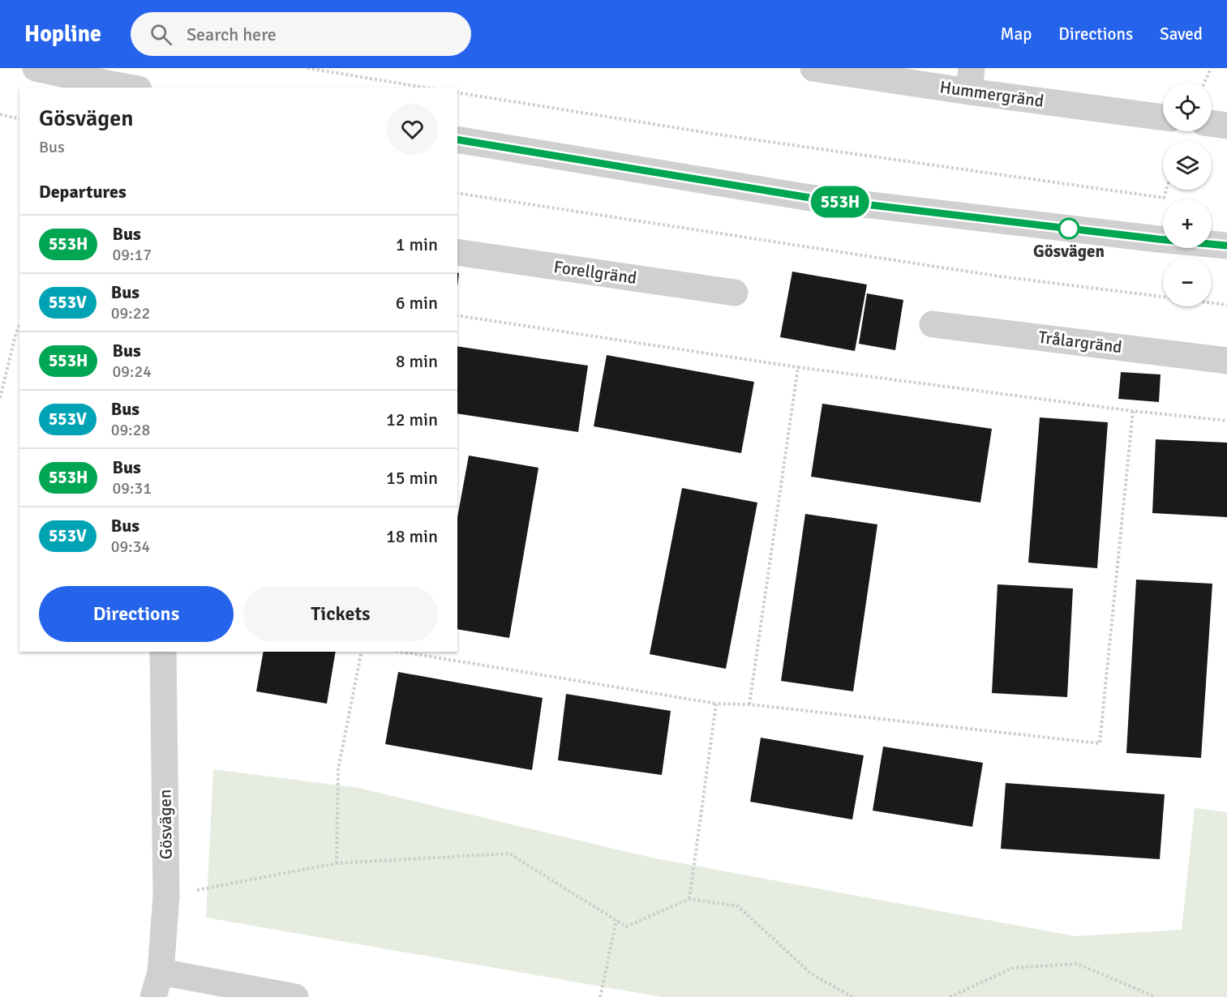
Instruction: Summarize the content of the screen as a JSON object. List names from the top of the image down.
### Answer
{
  "streets": {
    "street": [
      "Hummergränd",
      "Forellgränd",
      "Trålargränd",
      "Gösvägen"
    ]
  },
  "places": ["Gösvägen"],
  "lines": ["bus line 553H"],
  "page": {
    "header": "Hopline",
    "search": "Search here",
    "nav": ["Map", "Directions", "Saved"],
    "on_map": "553H",
    "map_buttons": ["+", "−"],
    "heading": [
      ["Gösvägen", "Bus"],
      "Departures"
    ],
    "list": [
      {
        "mark": "553H",
        "name": "Bus",
        "note": "09:17",
        "value": "1 min"
      },
      {
        "mark": "553V",
        "name": "Bus",
        "note": "09:22",
        "value": "6 min"
      },
      {
        "mark": "553H",
        "name": "Bus",
        "note": "09:24",
        "value": "8 min"
      },
      {
        "mark": "553V",
        "name": "Bus",
        "note": "09:28",
        "value": "12 min"
      },
      {
        "mark": "553H",
        "name": "Bus",
        "note": "09:31",
        "value": "15 min"
      },
      {
        "mark": "553V",
        "name": "Bus",
        "note": "09:34",
        "value": "18 min"
      }
    ],
    "buttons": ["Directions", "Tickets"]
  }
}
